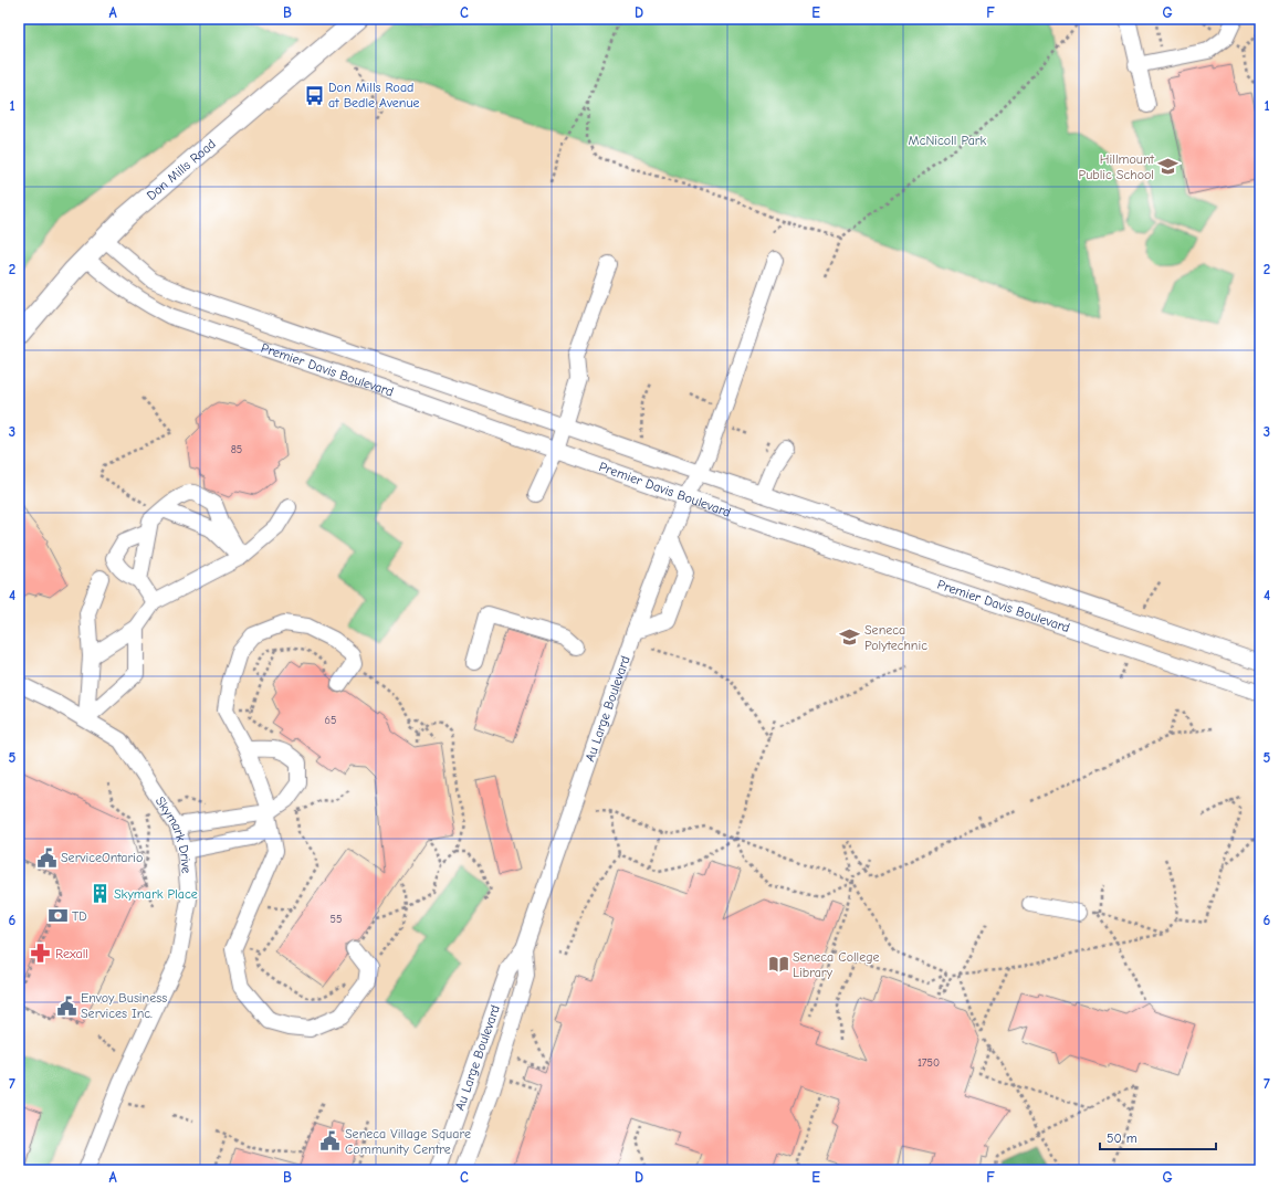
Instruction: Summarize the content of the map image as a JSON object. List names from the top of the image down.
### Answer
{
  "streets": {
    "main road": ["Don Mills Road"],
    "street": ["Premier Davis Boulevard", "Au Large Boulevard", "Skymark Drive"]
  },
  "crossings": [
    ["Don Mills Road", "Premier Davis Boulevard"],
    ["Premier Davis Boulevard", "Au Large Boulevard"]
  ],
  "parks": ["McNicoll Park"],
  "places": {
    "bus stop": ["Don Mills Road at Bedle Avenue"],
    "school or university": ["Hillmount Public School", "Seneca Polytechnic"],
    "public building": ["ServiceOntario", "Envoy Business Services Inc.", "Seneca Village Square Community Centre"],
    "building": ["Skymark Place"],
    "bank": ["TD"],
    "pharmacy": ["Rexall"],
    "library": ["Seneca College Library"]
  },
  "house_numbers": [
    "85",
    "65",
    "55",
    "1750"
  ],
  "scale_bar": "50 m",
  "grid": {
    "columns": [
      "A",
      "B",
      "C",
      "D",
      "E",
      "F",
      "G"
    ],
    "rows": [
      "1",
      "2",
      "3",
      "4",
      "5",
      "6",
      "7"
    ]
  }
}
